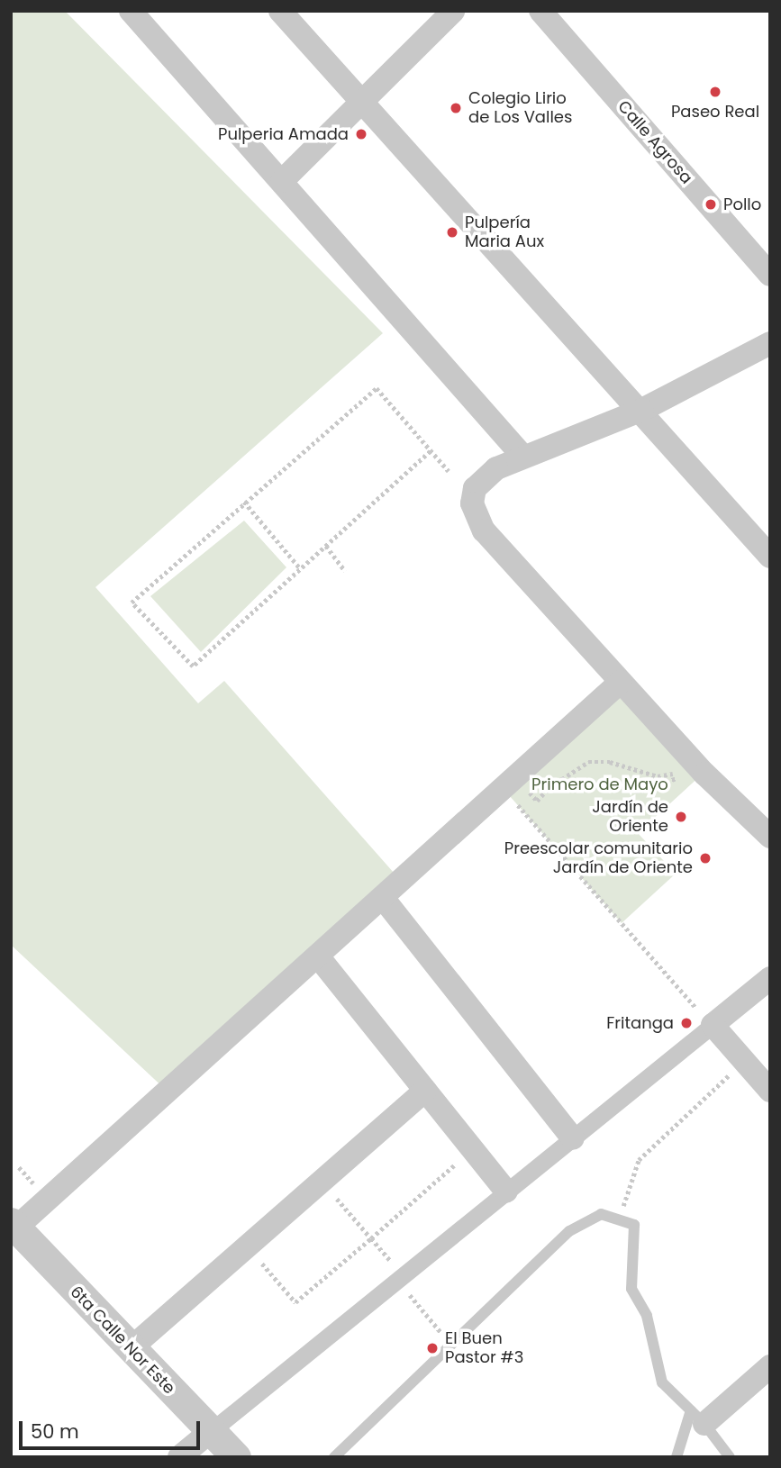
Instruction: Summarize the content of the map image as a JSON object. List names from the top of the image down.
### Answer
{
  "streets": {
    "street": ["Calle Agrosa", "6ta Calle Nor Este"]
  },
  "parks": ["Primero de Mayo"],
  "places": [
    "Paseo Real",
    "Colegio Lirio de Los Valles",
    "Pulperia Amada",
    "Pollo",
    "Pulpería Maria Aux",
    "Jardín de Oriente",
    "Preescolar comunitario Jardín de Oriente",
    "Fritanga",
    "El Buen Pastor #3"
  ],
  "scale_bar": "50 m"
}
